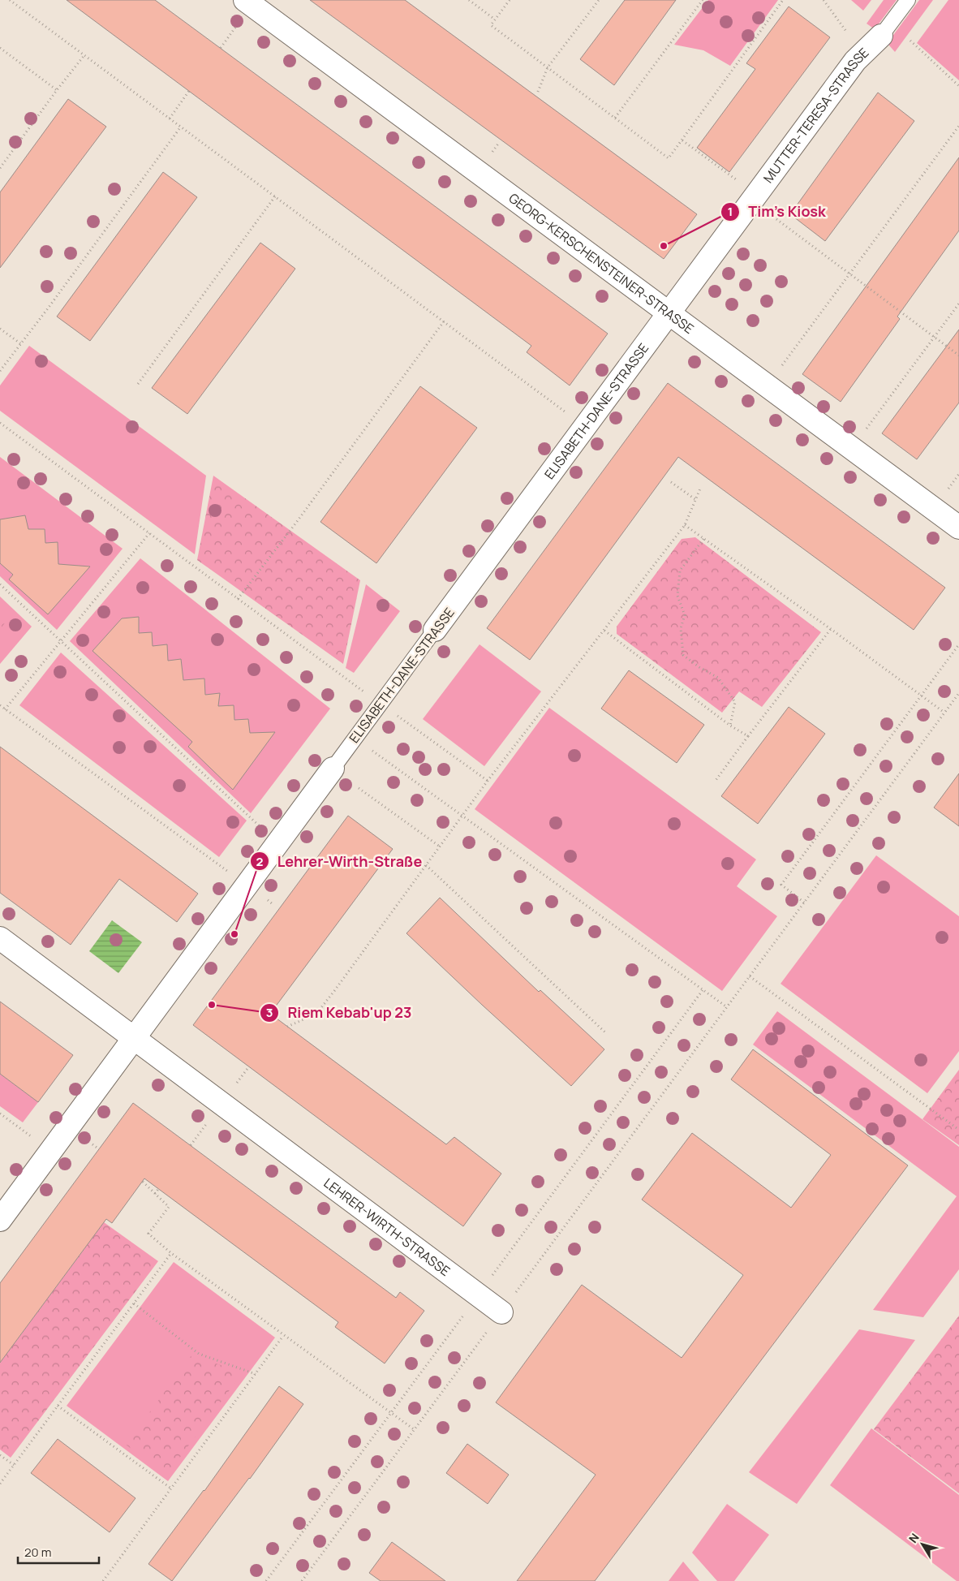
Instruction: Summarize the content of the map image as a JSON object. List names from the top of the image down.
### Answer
{
  "streets": {
    "street": [
      "MUTTER-TERESA-STRASSE",
      "GEORG-KERSCHENSTEINER-STRASSE",
      "ELISABETH-DANE-STRASSE",
      "LEHRER-WIRTH-STRASSE"
    ]
  },
  "crossings": [
    ["MUTTER-TERESA-STRASSE", "GEORG-KERSCHENSTEINER-STRASSE"],
    ["MUTTER-TERESA-STRASSE", "ELISABETH-DANE-STRASSE"],
    ["GEORG-KERSCHENSTEINER-STRASSE", "ELISABETH-DANE-STRASSE"],
    ["ELISABETH-DANE-STRASSE", "LEHRER-WIRTH-STRASSE"]
  ],
  "places": ["Tim's Kiosk", "Lehrer-Wirth-Straße", "Riem Kebab'up 23"],
  "scale_bar": "20 m",
  "north": "top left"
}
